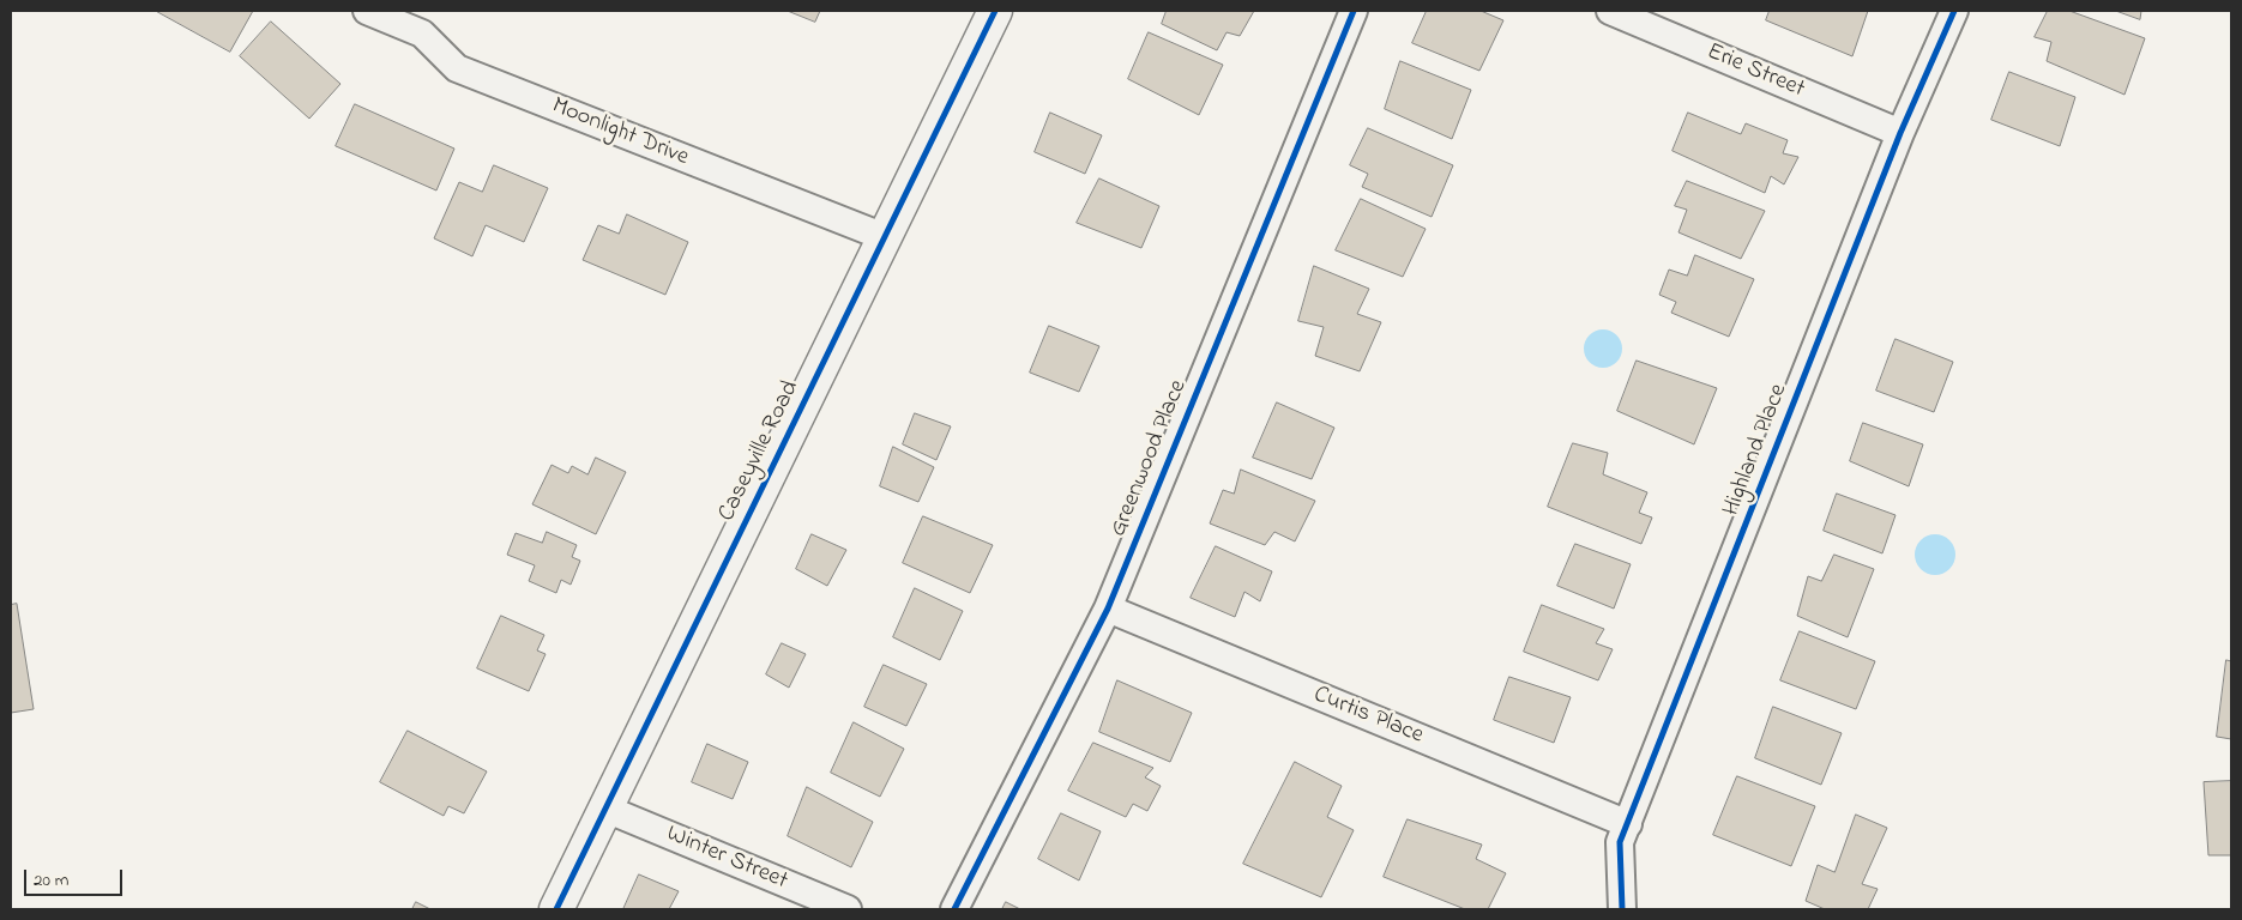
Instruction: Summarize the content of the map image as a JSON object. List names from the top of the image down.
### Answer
{
  "streets": {
    "street": [
      "Erie Street",
      "Moonlight Drive",
      "Highland Place",
      "Caseyville Road",
      "Greenwood Place",
      "Curtis Place",
      "Winter Street"
    ]
  },
  "crossings": [
    ["Erie Street", "Highland Place"],
    ["Moonlight Drive", "Caseyville Road"],
    ["Highland Place", "Curtis Place"],
    ["Caseyville Road", "Winter Street"],
    ["Greenwood Place", "Curtis Place"]
  ],
  "scale_bar": "20 m"
}
